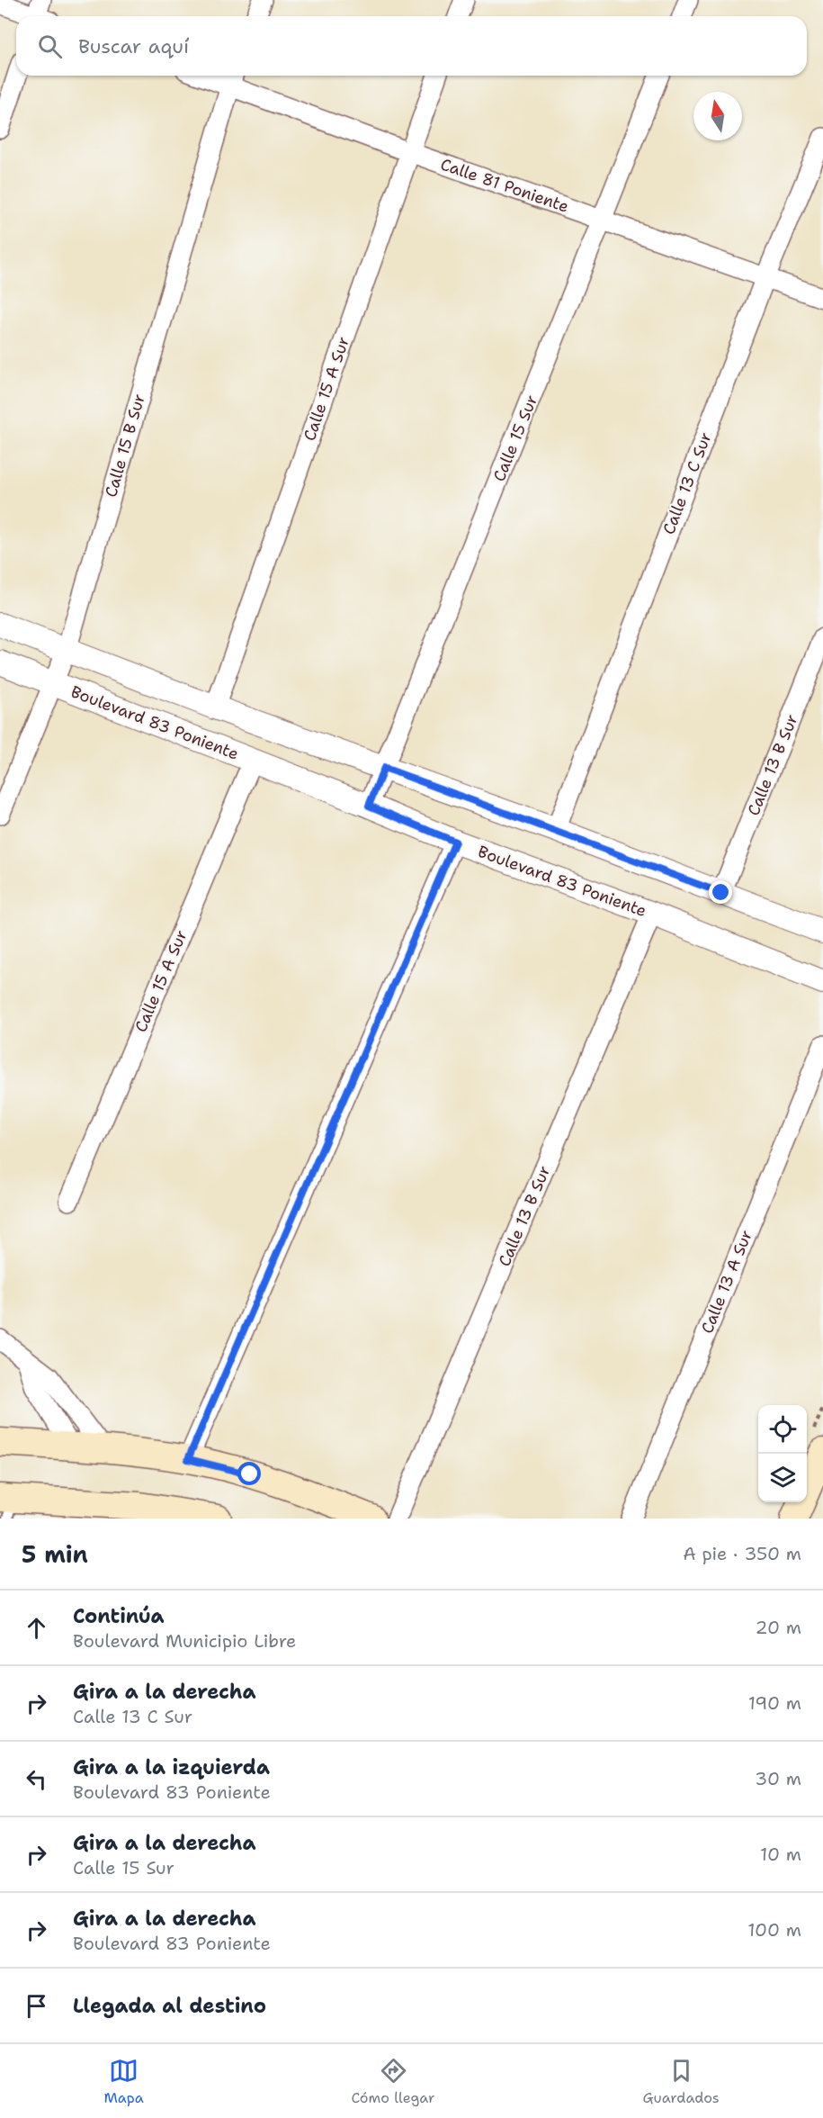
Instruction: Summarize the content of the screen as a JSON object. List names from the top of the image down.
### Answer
{
  "streets": {
    "street": [
      "Calle 81 Poniente",
      "Calle 15 A Sur",
      "Calle 15 Sur",
      "Calle 15 B Sur",
      "Calle 13 C Sur",
      "Boulevard 83 Poniente",
      "Calle 13 B Sur",
      "Calle 13 A Sur"
    ]
  },
  "crossings": [
    ["Calle 81 Poniente", "Calle 15 A Sur"],
    ["Calle 81 Poniente", "Calle 15 Sur"],
    ["Calle 81 Poniente", "Calle 15 B Sur"],
    ["Calle 81 Poniente", "Calle 13 C Sur"],
    ["Calle 15 A Sur", "Boulevard 83 Poniente"],
    ["Calle 15 Sur", "Boulevard 83 Poniente"],
    ["Calle 15 B Sur", "Boulevard 83 Poniente"],
    ["Boulevard 83 Poniente", "Calle 13 B Sur"]
  ],
  "north": "top",
  "page": {
    "search": "Buscar aquí",
    "heading": ["5 min", "A pie · 350 m"],
    "list": [
      ["Continúa", "Boulevard Municipio Libre", "20 m"],
      ["Gira a la derecha", "Calle 13 C Sur", "190 m"],
      ["Gira a la izquierda", "Boulevard 83 Poniente", "30 m"],
      ["Gira a la derecha", "Calle 15 Sur", "10 m"],
      ["Gira a la derecha", "Boulevard 83 Poniente", "100 m"],
      "Llegada al destino"
    ],
    "nav": ["Mapa", "Cómo llegar", "Guardados"]
  }
}
